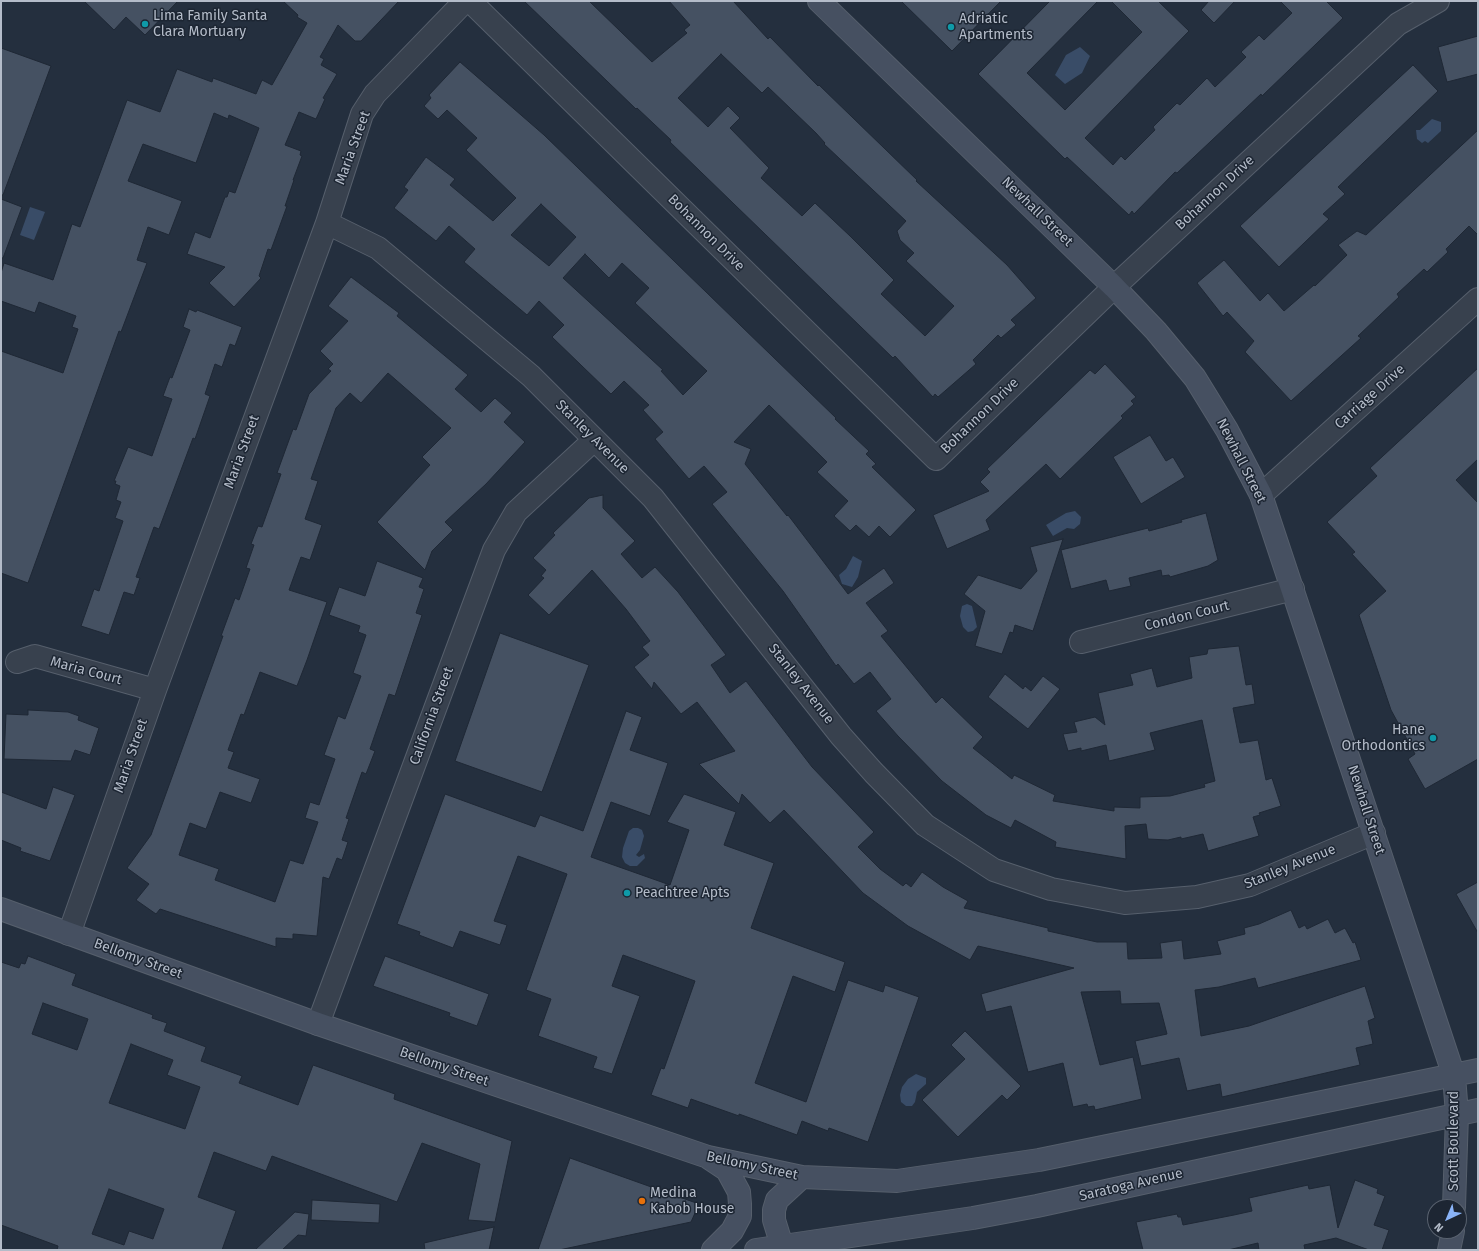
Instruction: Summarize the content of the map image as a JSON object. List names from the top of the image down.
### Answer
{
  "streets": {
    "main road": [
      "Newhall Street",
      "Bellomy Street",
      "Scott Boulevard",
      "Saratoga Avenue"
    ],
    "street": [
      "Maria Street",
      "Bohannon Drive",
      "Carriage Drive",
      "Stanley Avenue",
      "Condon Court",
      "Maria Court",
      "California Street"
    ]
  },
  "crossings": [
    ["Maria Street", "Stanley Avenue"],
    ["Maria Street", "Maria Court"],
    ["Maria Street", "Bellomy Street"],
    ["Bohannon Drive", "Newhall Street"],
    ["Newhall Street", "Carriage Drive"],
    ["Newhall Street", "Stanley Avenue"],
    ["Newhall Street", "Condon Court"],
    ["Newhall Street", "Bellomy Street"],
    ["Newhall Street", "Scott Boulevard"],
    ["Stanley Avenue", "California Street"],
    ["California Street", "Bellomy Street"],
    ["Bellomy Street", "Scott Boulevard"],
    ["Scott Boulevard", "Saratoga Avenue"]
  ],
  "places": [
    "Lima Family Santa Clara Mortuary",
    "Adriatic Apartments",
    "Hane Orthodontics",
    "Peachtree Apts",
    "Medina Kabob House"
  ],
  "north": "bottom left"
}
